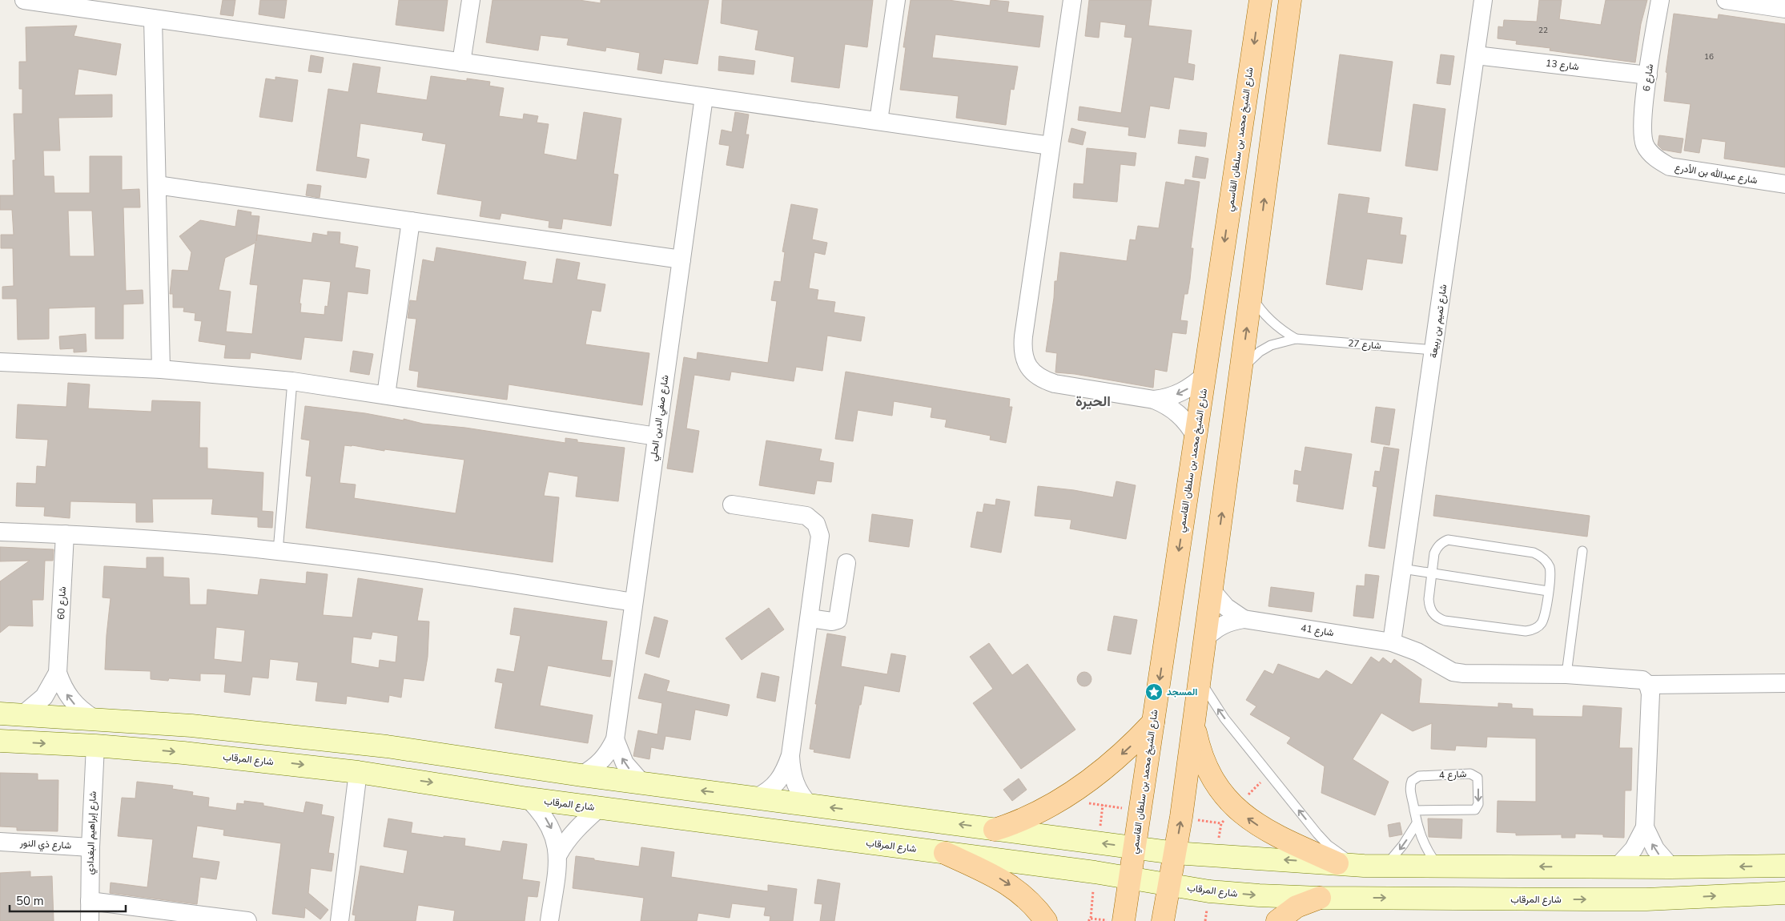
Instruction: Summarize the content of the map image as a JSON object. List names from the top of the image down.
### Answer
{
  "streets": {
    "main road": ["شارع الشيخ محمد بن سلطان القاسمي", "شارع المرقاب"],
    "street": [
      "شارع 13",
      "شارع 6",
      "شارع عبدالله بن الأدرع",
      "شارع تميم بن ربيعة",
      "شارع صفي الدين الحلي",
      "شارع 60",
      "شارع 41",
      "شارع إبراهيم البغدادي",
      "شارع ذي النور"
    ],
    "lane": ["شارع 27", "شارع 4"]
  },
  "crossings": [
    ["شارع 13", "شارع 6"],
    ["شارع 13", "شارع تميم بن ربيعة"],
    ["شارع 6", "شارع عبدالله بن الأدرع"],
    ["شارع الشيخ محمد بن سلطان القاسمي", "شارع المرقاب"],
    ["شارع تميم بن ربيعة", "شارع 27"],
    ["شارع تميم بن ربيعة", "شارع 41"],
    ["شارع المرقاب", "شارع إبراهيم البغدادي"],
    ["شارع إبراهيم البغدادي", "شارع ذي النور"]
  ],
  "districts": ["الحيرة"],
  "places": {
    "place": ["المسجد"]
  },
  "house_numbers": ["22", "16"],
  "scale_bar": "50 m"
}
